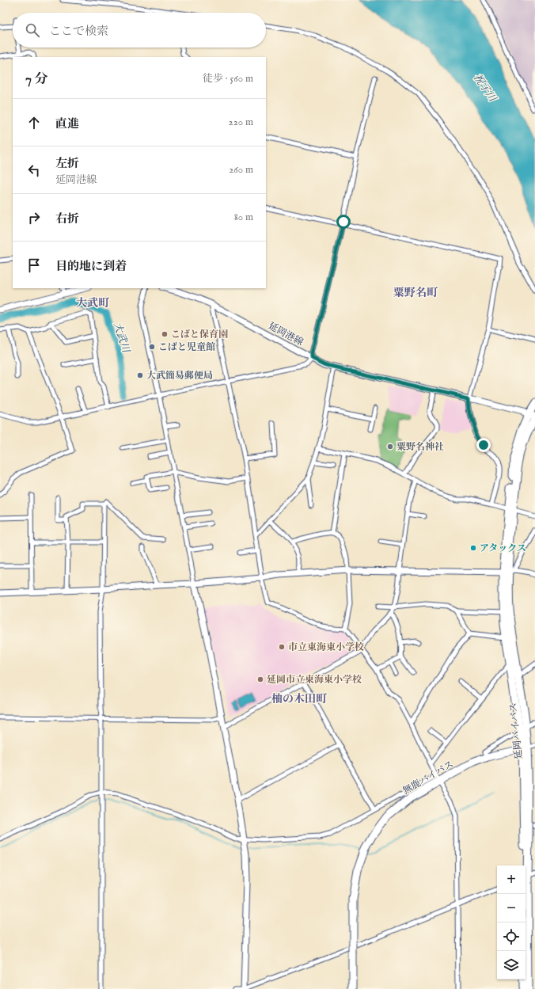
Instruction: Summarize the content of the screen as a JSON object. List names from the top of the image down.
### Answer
{
  "streets": {
    "highway": ["延岡バイパス", "無鹿バイパス"],
    "street": ["延岡港線"]
  },
  "crossings": [
    ["延岡港線", "延岡バイパス"],
    ["延岡バイパス", "無鹿バイパス"]
  ],
  "districts": ["粟野名町", "大武町", "柚の木田町"],
  "water": ["祝子川", "大武川"],
  "places": [
    "こばと保育園",
    "こばと児童館",
    "大武簡易郵便局",
    "粟野名神社",
    "アタックス",
    "市立東海東小学校",
    "延岡市立東海東小学校"
  ],
  "page": {
    "search": "ここで検索",
    "heading": ["7 分", "徒歩 · 560 m"],
    "list": [
      ["直進", "220 m"],
      ["左折", "延岡港線", "260 m"],
      ["右折", "80 m"],
      "目的地に到着"
    ],
    "map_buttons": ["+", "−"]
  }
}
